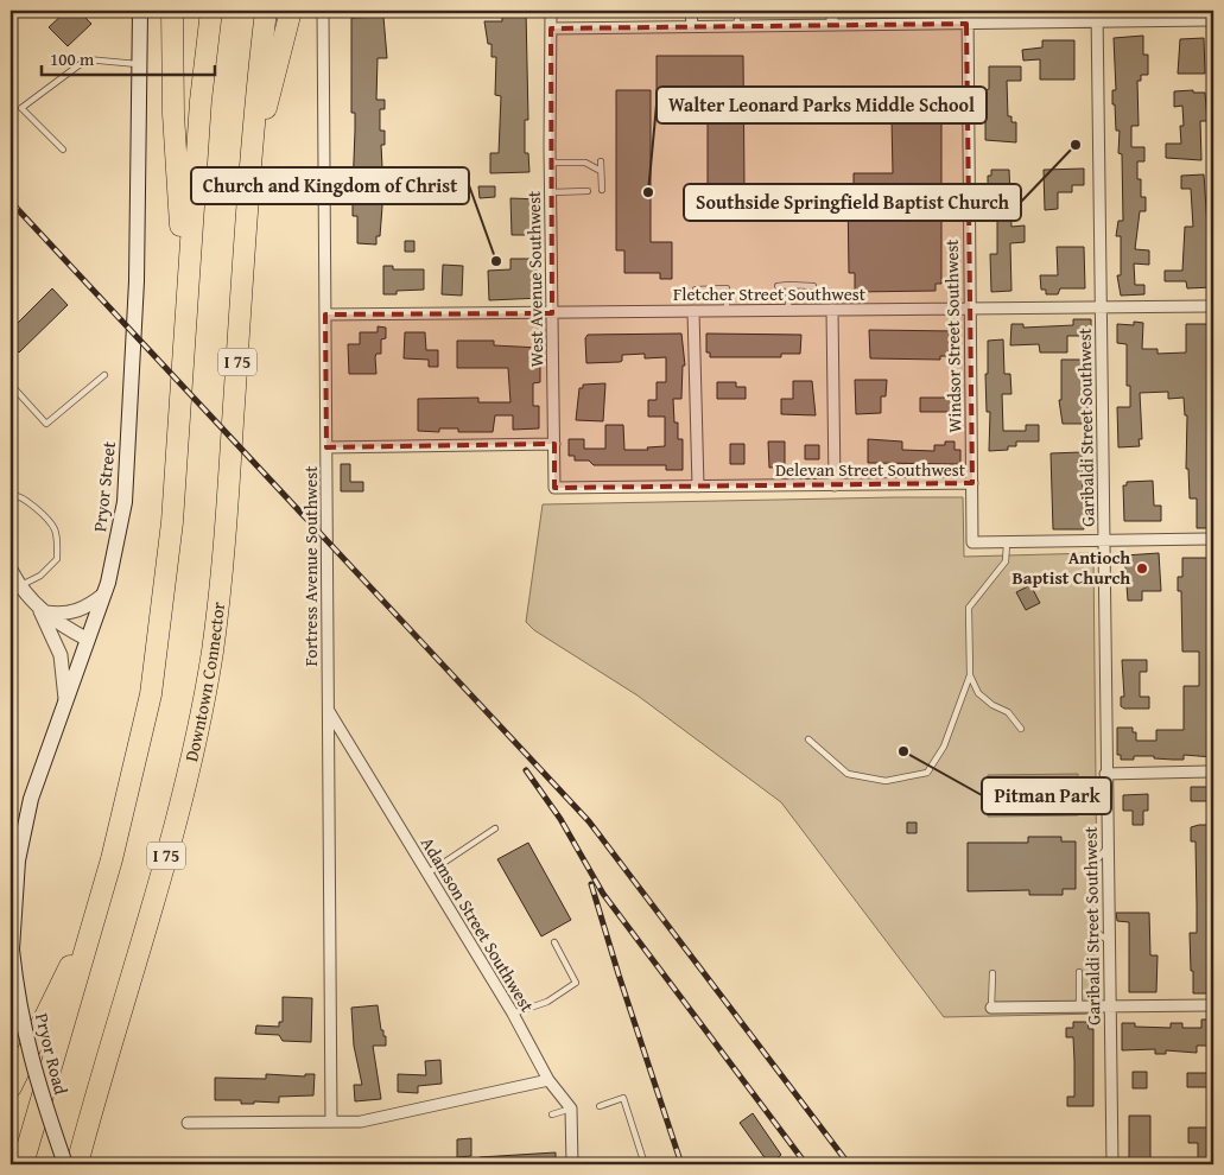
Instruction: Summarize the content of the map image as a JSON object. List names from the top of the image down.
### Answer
{
  "streets": {
    "highway": ["I 75", "Downtown Connector"],
    "main road": ["Pryor Street", "Pryor Road"],
    "street": [
      "West Avenue Southwest",
      "Fletcher Street Southwest",
      "Windsor Street Southwest",
      "Garibaldi Street Southwest",
      "Delevan Street Southwest",
      "Fortress Avenue Southwest",
      "Adamson Street Southwest"
    ]
  },
  "crossings": [
    ["West Avenue Southwest", "Fletcher Street Southwest"],
    ["West Avenue Southwest", "Delevan Street Southwest"],
    ["Fletcher Street Southwest", "Windsor Street Southwest"],
    ["Fletcher Street Southwest", "Garibaldi Street Southwest"],
    ["Fletcher Street Southwest", "Fortress Avenue Southwest"],
    ["Windsor Street Southwest", "Delevan Street Southwest"],
    ["I 75", "Downtown Connector"],
    ["Garibaldi Street Southwest", "Delevan Street Southwest"],
    ["Pryor Street", "Pryor Road"],
    ["Fortress Avenue Southwest", "Adamson Street Southwest"]
  ],
  "places": [
    "Southside Springfield Baptist Church",
    "Walter Leonard Parks Middle School",
    "Church and Kingdom of Christ",
    "Antioch Baptist Church",
    "Pitman Park"
  ],
  "scale_bar": "100 m"
}
